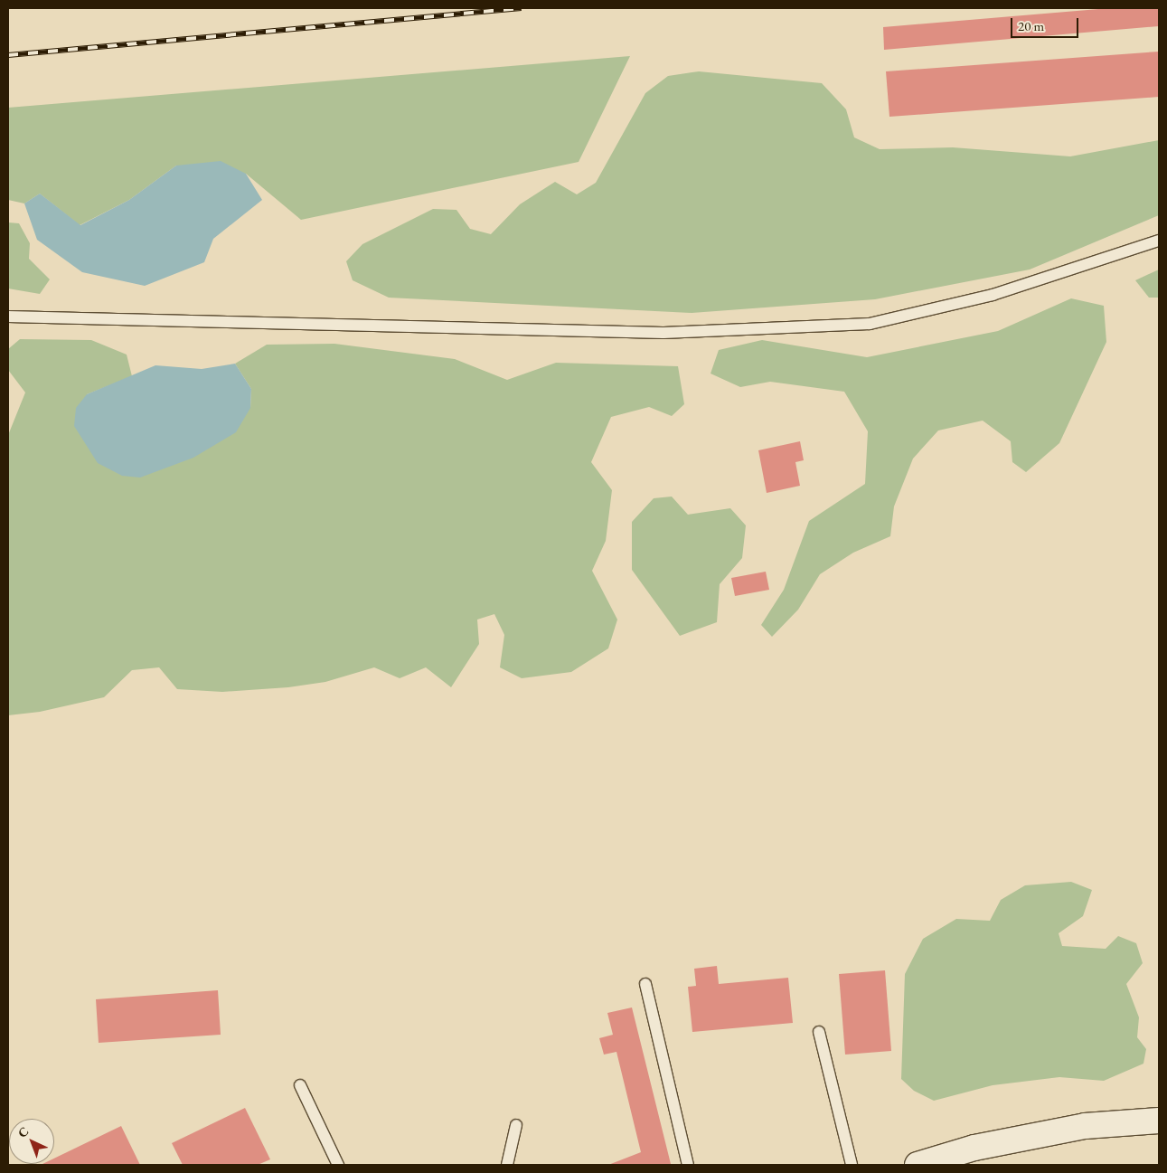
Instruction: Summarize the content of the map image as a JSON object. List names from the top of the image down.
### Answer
{
  "scale_bar": "20 m",
  "north": "top left"
}
